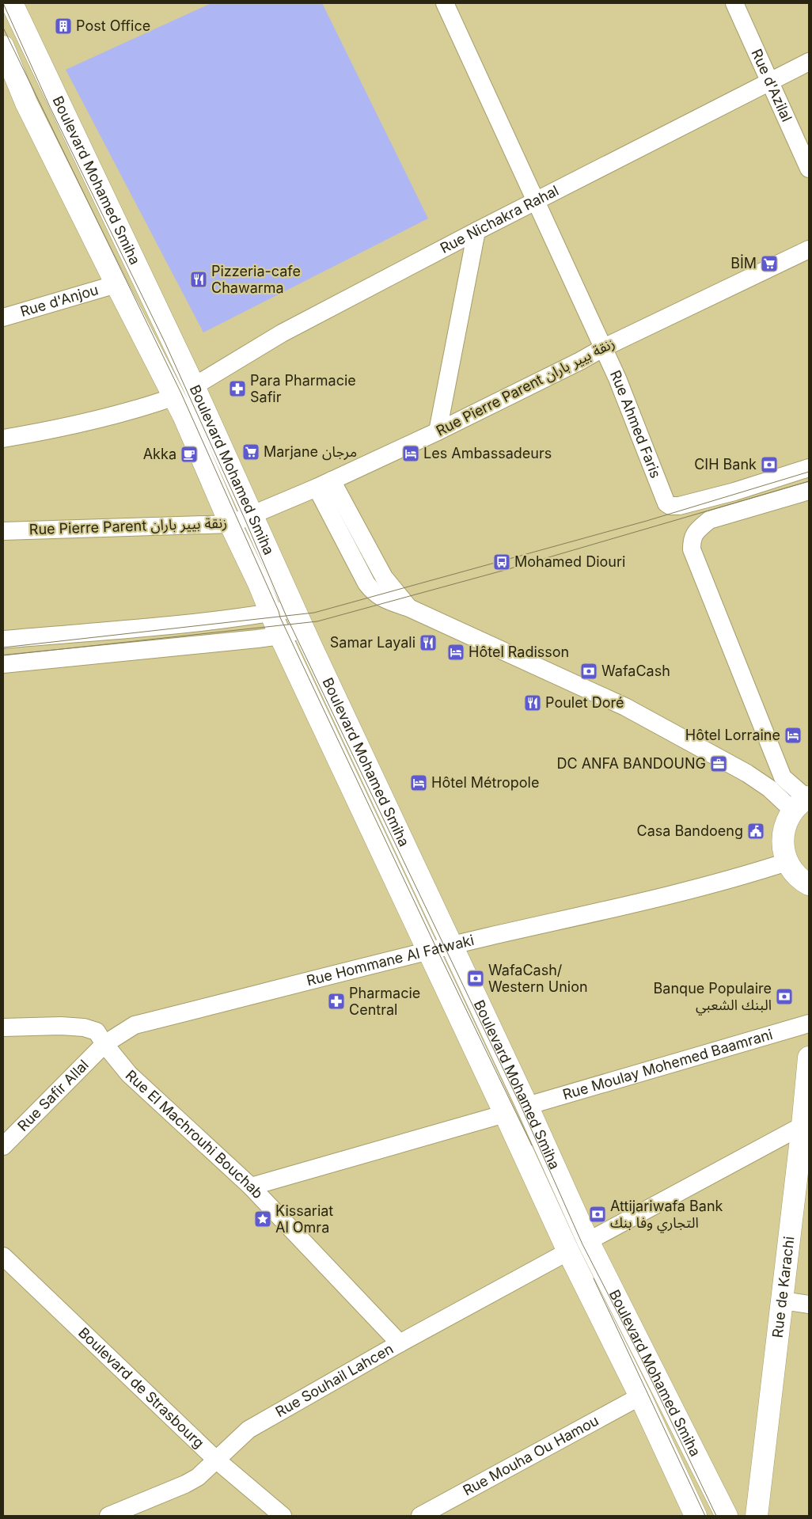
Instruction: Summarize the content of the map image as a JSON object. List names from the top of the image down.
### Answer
{
  "streets": {
    "street": [
      "Rue d'Azilal",
      "Boulevard Mohamed Smiha",
      "Rue Nichakra Rahal",
      "Rue d'Anjou",
      "Rue Pierre Parent زنقة بيير باران",
      "Rue Ahmed Faris",
      "Rue Hommane Al Fatwaki",
      "Rue Moulay Mohemed Baamrani",
      "Rue Safir Allal",
      "Rue El Machrouhi Bouchab",
      "Rue de Karachi",
      "Rue Souhail Lahcen",
      "Boulevard de Strasbourg",
      "Rue Mouha Ou Hamou"
    ]
  },
  "crossings": [
    ["Rue d'Azilal", "Rue Nichakra Rahal"],
    ["Boulevard Mohamed Smiha", "Rue Nichakra Rahal"],
    ["Boulevard Mohamed Smiha", "Rue d'Anjou"],
    ["Boulevard Mohamed Smiha", "Rue Pierre Parent زنقة بيير باران"],
    ["Boulevard Mohamed Smiha", "Rue Hommane Al Fatwaki"],
    ["Boulevard Mohamed Smiha", "Rue Moulay Mohemed Baamrani"],
    ["Boulevard Mohamed Smiha", "Rue Souhail Lahcen"],
    ["Boulevard Mohamed Smiha", "Rue Mouha Ou Hamou"],
    ["Rue Nichakra Rahal", "Rue Ahmed Faris"],
    ["Rue Pierre Parent زنقة بيير باران", "Rue Ahmed Faris"],
    ["Rue Hommane Al Fatwaki", "Rue Safir Allal"],
    ["Rue Hommane Al Fatwaki", "Rue El Machrouhi Bouchab"],
    ["Rue Safir Allal", "Rue El Machrouhi Bouchab"],
    ["Rue El Machrouhi Bouchab", "Rue Souhail Lahcen"],
    ["Rue Souhail Lahcen", "Boulevard de Strasbourg"]
  ],
  "places": {
    "building": ["Post Office"],
    "supermarket": ["BİM", "Marjane مرجان"],
    "restaurant": ["Pizzeria-cafe Chawarma", "Samar Layali", "Poulet Doré"],
    "pharmacy": ["Para Pharmacie Safir", "Pharmacie Central"],
    "hotel": [
      "Les Ambassadeurs",
      "Hôtel Radisson",
      "Hôtel Lorraine",
      "Hôtel Métropole"
    ],
    "cafe": ["Akka"],
    "bank": [
      "CIH Bank",
      "WafaCash",
      "WafaCash/ Western Union",
      "Banque Populaire البنك الشعبي",
      "Attijariwafa Bank التجاري وفا بنك"
    ],
    "bus stop": ["Mohamed Diouri"],
    "office": ["DC ANFA BANDOUNG"],
    "public building": ["Casa Bandoeng"],
    "place": ["Kissariat Al Omra"]
  }
}
